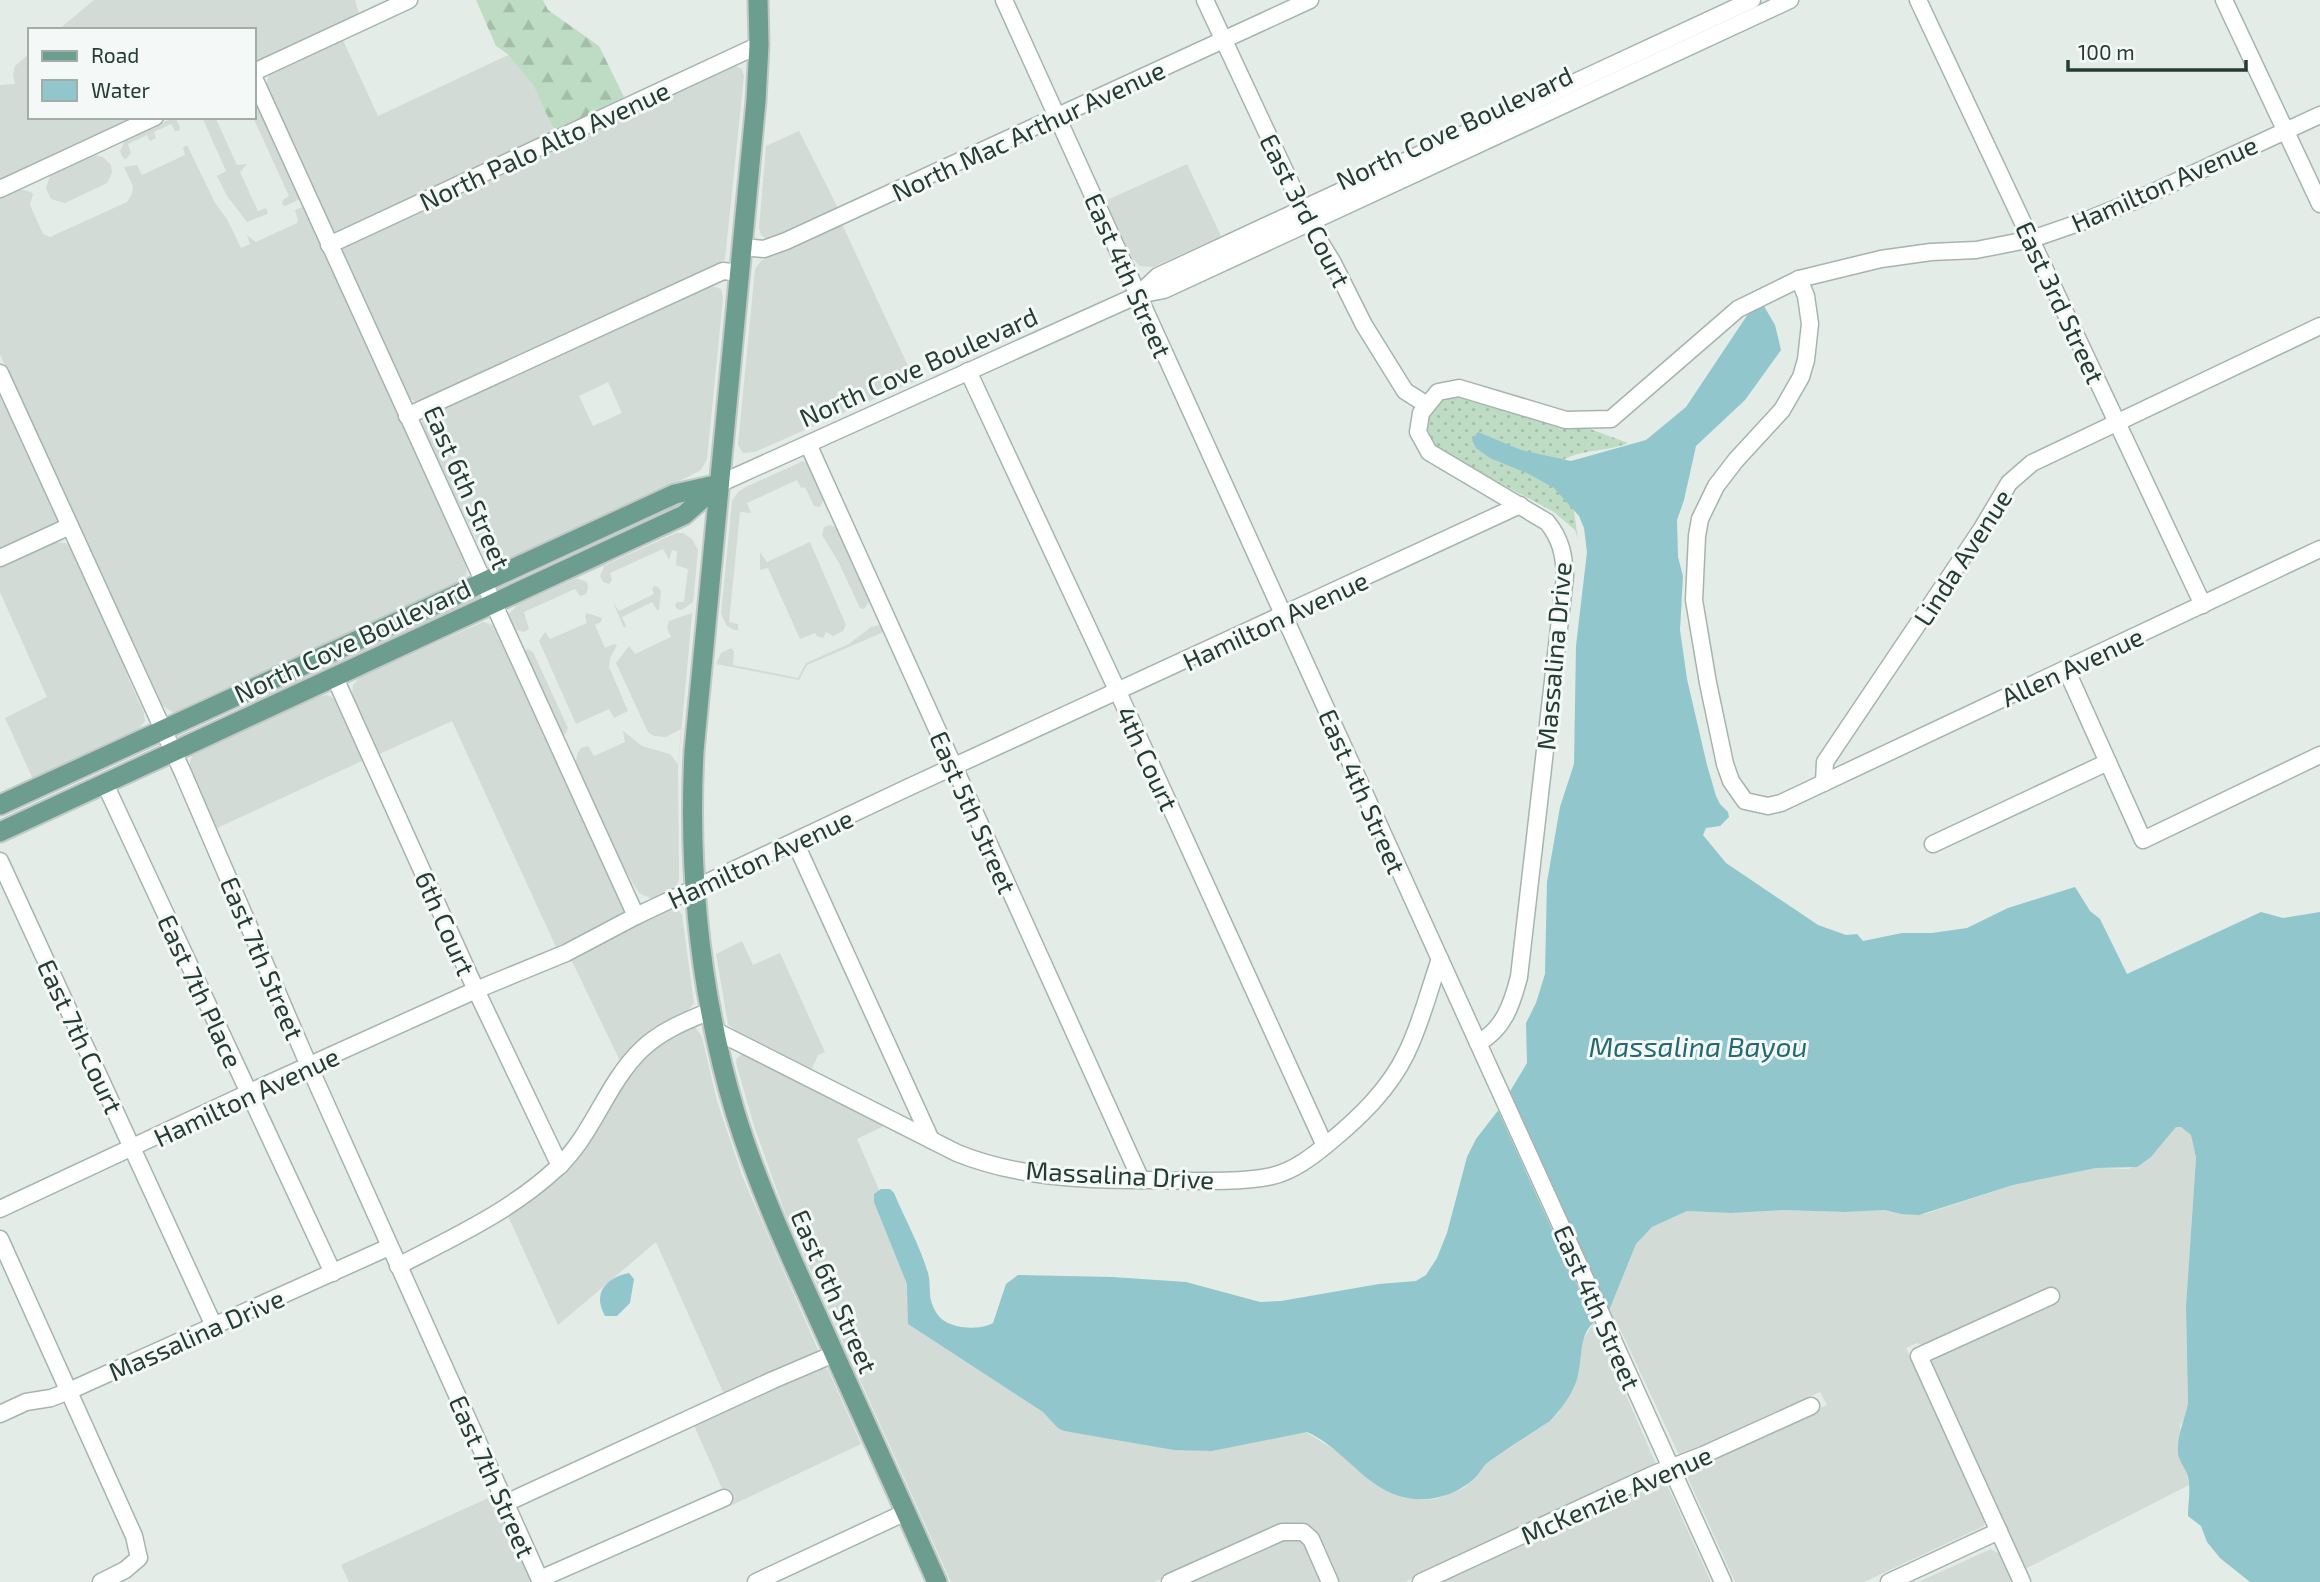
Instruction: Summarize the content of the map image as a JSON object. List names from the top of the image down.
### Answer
{
  "streets": {
    "main road": ["North Cove Boulevard", "East 6th Street"],
    "street": [
      "North Mac Arthur Avenue",
      "North Palo Alto Avenue",
      "Hamilton Avenue",
      "East 3rd Court",
      "East 4th Street",
      "East 3rd Street",
      "Linda Avenue",
      "Massalina Drive",
      "Allen Avenue",
      "4th Court",
      "East 5th Street",
      "6th Court",
      "East 7th Street",
      "East 7th Place",
      "East 7th Court",
      "McKenzie Avenue"
    ]
  },
  "crossings": [
    ["North Cove Boulevard", "East 3rd Court"],
    ["North Cove Boulevard", "East 4th Street"],
    ["North Cove Boulevard", "East 6th Street"],
    ["North Cove Boulevard", "4th Court"],
    ["North Cove Boulevard", "East 5th Street"],
    ["North Cove Boulevard", "6th Court"],
    ["North Cove Boulevard", "East 7th Street"],
    ["North Cove Boulevard", "East 7th Place"],
    ["North Mac Arthur Avenue", "East 3rd Court"],
    ["North Mac Arthur Avenue", "East 4th Street"],
    ["North Mac Arthur Avenue", "East 6th Street"],
    ["North Palo Alto Avenue", "East 6th Street"],
    ["Hamilton Avenue", "East 4th Street"],
    ["Hamilton Avenue", "East 3rd Street"],
    ["Hamilton Avenue", "East 6th Street"],
    ["Hamilton Avenue", "Massalina Drive"],
    ["Hamilton Avenue", "4th Court"],
    ["Hamilton Avenue", "East 5th Street"],
    ["Hamilton Avenue", "6th Court"],
    ["Hamilton Avenue", "East 7th Street"],
    ["Hamilton Avenue", "East 7th Place"],
    ["Hamilton Avenue", "East 7th Court"],
    ["East 3rd Court", "Massalina Drive"],
    ["East 4th Street", "Massalina Drive"],
    ["East 4th Street", "McKenzie Avenue"],
    ["East 3rd Street", "Linda Avenue"],
    ["East 3rd Street", "Allen Avenue"],
    ["East 6th Street", "Massalina Drive"],
    ["Linda Avenue", "Allen Avenue"],
    ["Massalina Drive", "4th Court"],
    ["Massalina Drive", "East 5th Street"],
    ["Massalina Drive", "East 7th Street"],
    ["Massalina Drive", "East 7th Place"],
    ["Massalina Drive", "East 7th Court"]
  ],
  "water": ["Massalina Bayou"],
  "legend": ["Road", "Water"],
  "scale_bar": "100 m"
}
